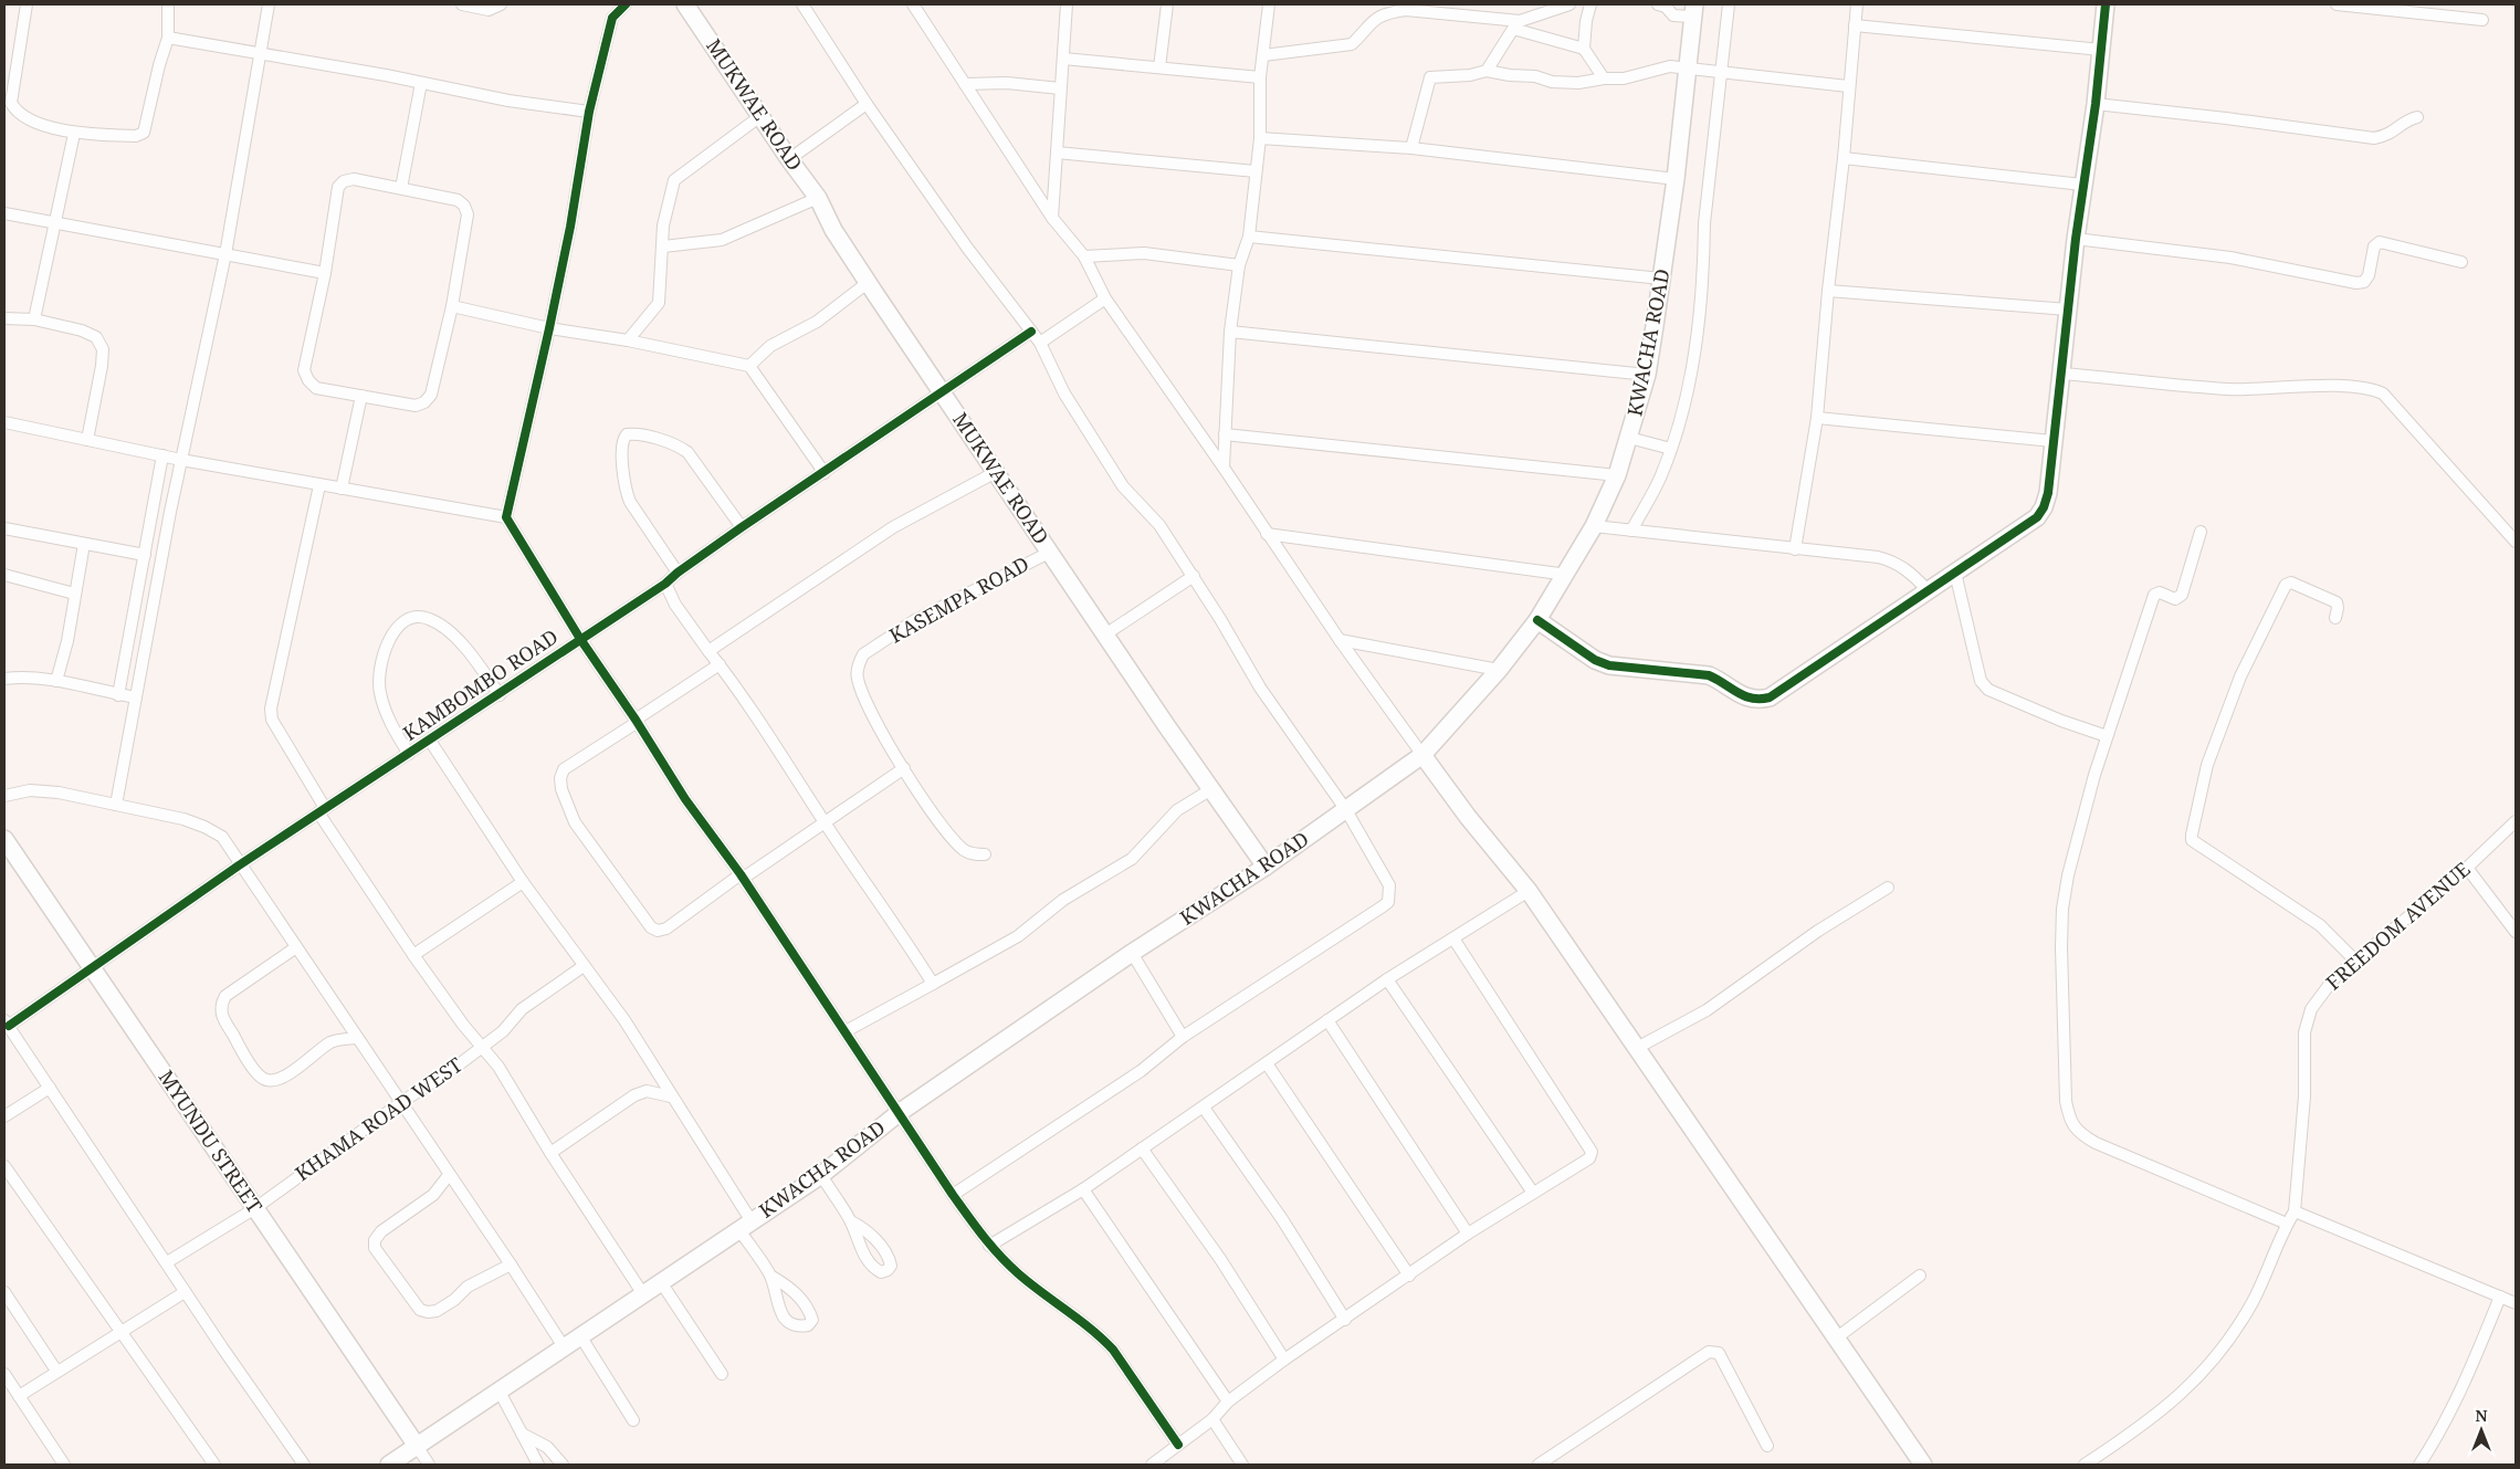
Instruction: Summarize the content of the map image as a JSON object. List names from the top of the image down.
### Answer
{
  "streets": {
    "main road": ["MUKWAE ROAD", "KWACHA ROAD", "MYUNDU STREET"],
    "street": [
      "KASEMPA ROAD",
      "KAMBOMBO ROAD",
      "FREEDOM AVENUE",
      "KHAMA ROAD WEST"
    ]
  },
  "crossings": [
    ["MUKWAE ROAD", "KWACHA ROAD"],
    ["MUKWAE ROAD", "KASEMPA ROAD"],
    ["MUKWAE ROAD", "KAMBOMBO ROAD"],
    ["KWACHA ROAD", "MYUNDU STREET"],
    ["KAMBOMBO ROAD", "MYUNDU STREET"],
    ["KHAMA ROAD WEST", "MYUNDU STREET"]
  ],
  "north": "top"
}
